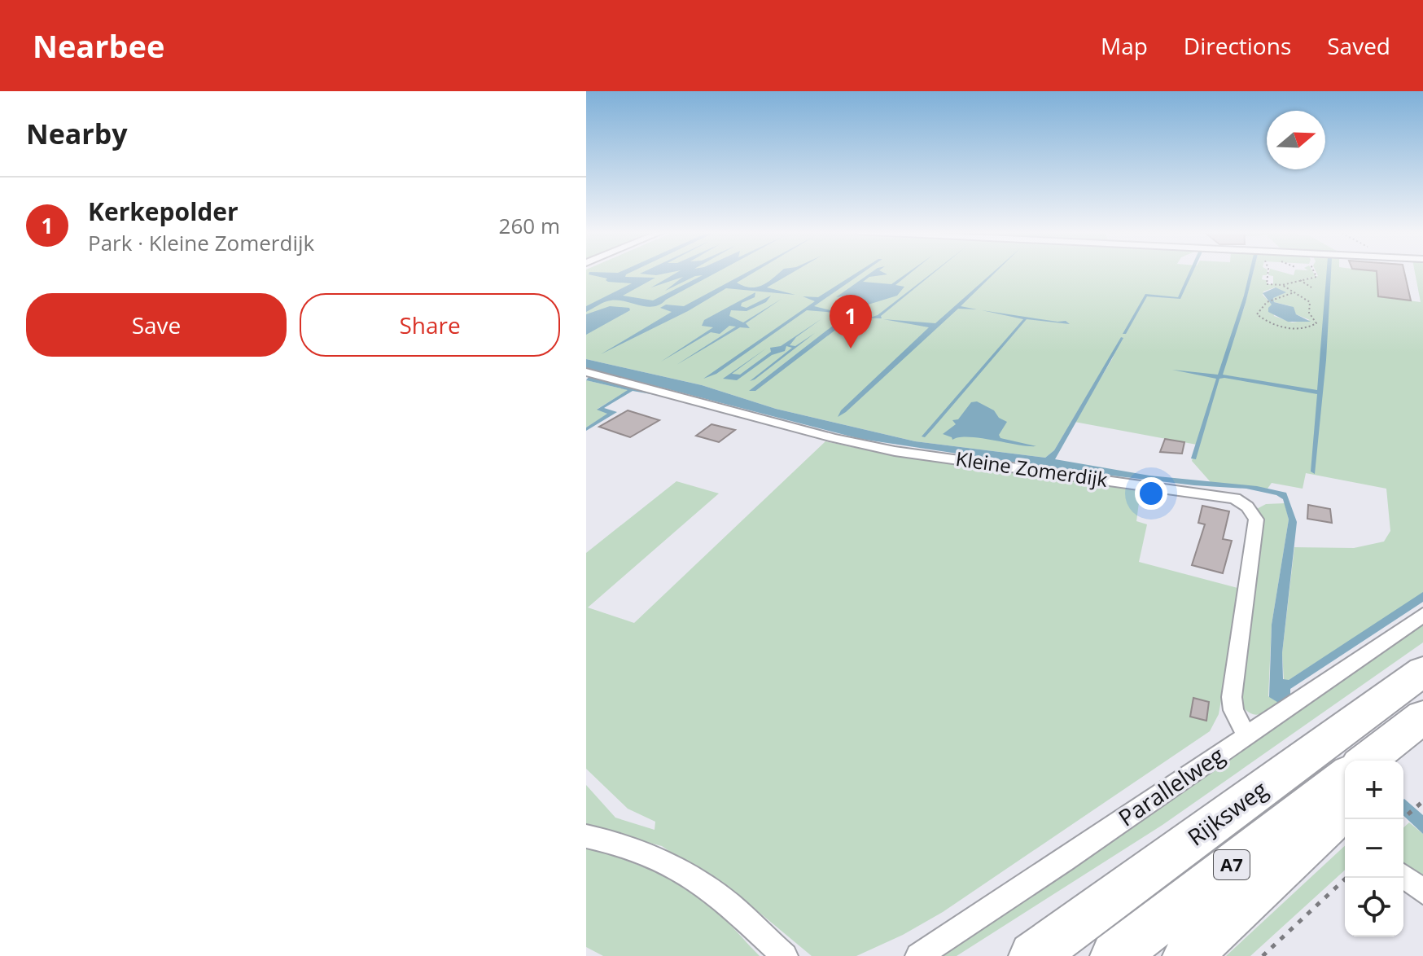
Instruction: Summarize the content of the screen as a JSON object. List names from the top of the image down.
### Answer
{
  "streets": {
    "highway": ["Rijksweg", "A7"],
    "street": ["Kleine Zomerdijk", "Parallelweg"]
  },
  "crossings": [
    ["Kleine Zomerdijk", "Parallelweg"]
  ],
  "north": "right",
  "page": {
    "header": "Nearbee",
    "nav": ["Map", "Directions", "Saved"],
    "heading": "Nearby",
    "list": [
      {
        "mark": "1",
        "name": "Kerkepolder",
        "note": "Park · Kleine Zomerdijk",
        "value": "260 m"
      }
    ],
    "buttons": ["Save", "Share"],
    "pins": "1",
    "map_buttons": ["+", "−"]
  }
}
